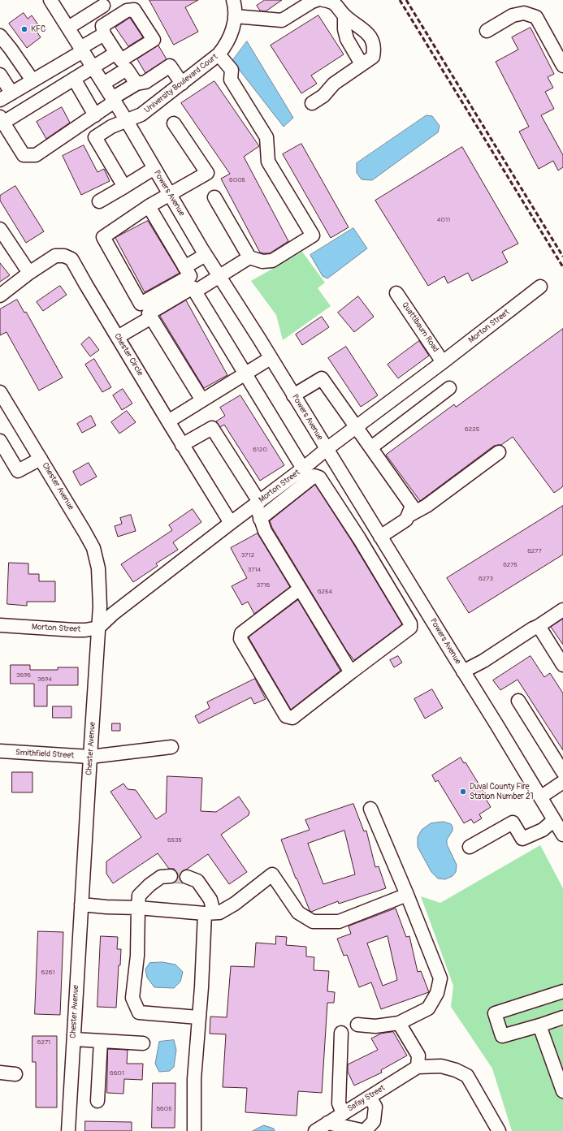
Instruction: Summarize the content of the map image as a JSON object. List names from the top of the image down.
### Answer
{
  "streets": {
    "street": [
      "University Boulevard Court",
      "Powers Avenue",
      "Morton Street",
      "Quattlbaum Road",
      "Chester Circle",
      "Chester Avenue",
      "Smithfield Street",
      "Safay Street"
    ]
  },
  "crossings": [
    ["University Boulevard Court", "Powers Avenue"],
    ["Powers Avenue", "Morton Street"],
    ["Morton Street", "Quattlbaum Road"],
    ["Morton Street", "Chester Circle"],
    ["Morton Street", "Chester Avenue"],
    ["Chester Avenue", "Smithfield Street"]
  ],
  "places": ["KFC", "Duval County Fire Station Number 21"],
  "house_numbers": [
    "6005",
    "4011",
    "6225",
    "6120",
    "6277",
    "3712",
    "6275",
    "3714",
    "6273",
    "3716",
    "6254",
    "3696",
    "3694",
    "6535",
    "6261",
    "6271",
    "6601",
    "6605"
  ]
}
